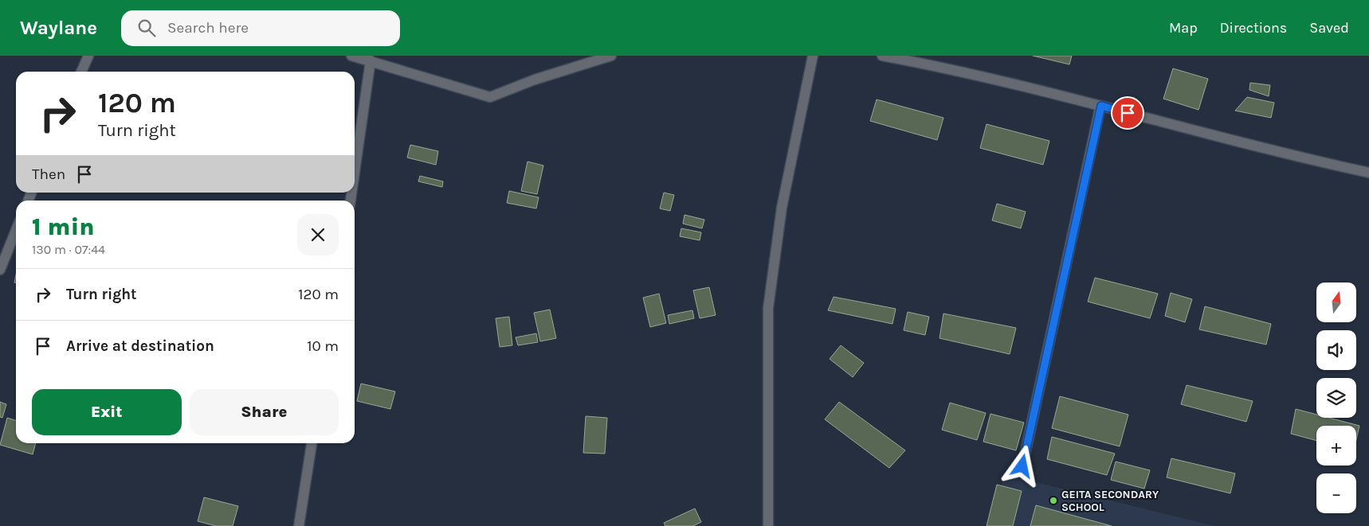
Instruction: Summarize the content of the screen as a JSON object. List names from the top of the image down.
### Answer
{
  "places": ["GEITA SECONDARY SCHOOL"],
  "north": "top",
  "page": {
    "header": "Waylane",
    "search": "Search here",
    "nav": ["Map", "Directions", "Saved"],
    "turn": ["120 m", "Turn right"],
    "then": "Then",
    "heading": ["1 min", "130 m · 07:44"],
    "list": [
      {
        "name": "Turn right",
        "value": "120 m"
      },
      {
        "name": "Arrive at destination",
        "value": "10 m"
      }
    ],
    "map_buttons": ["+", "−"],
    "buttons": ["Exit", "Share"]
  }
}
